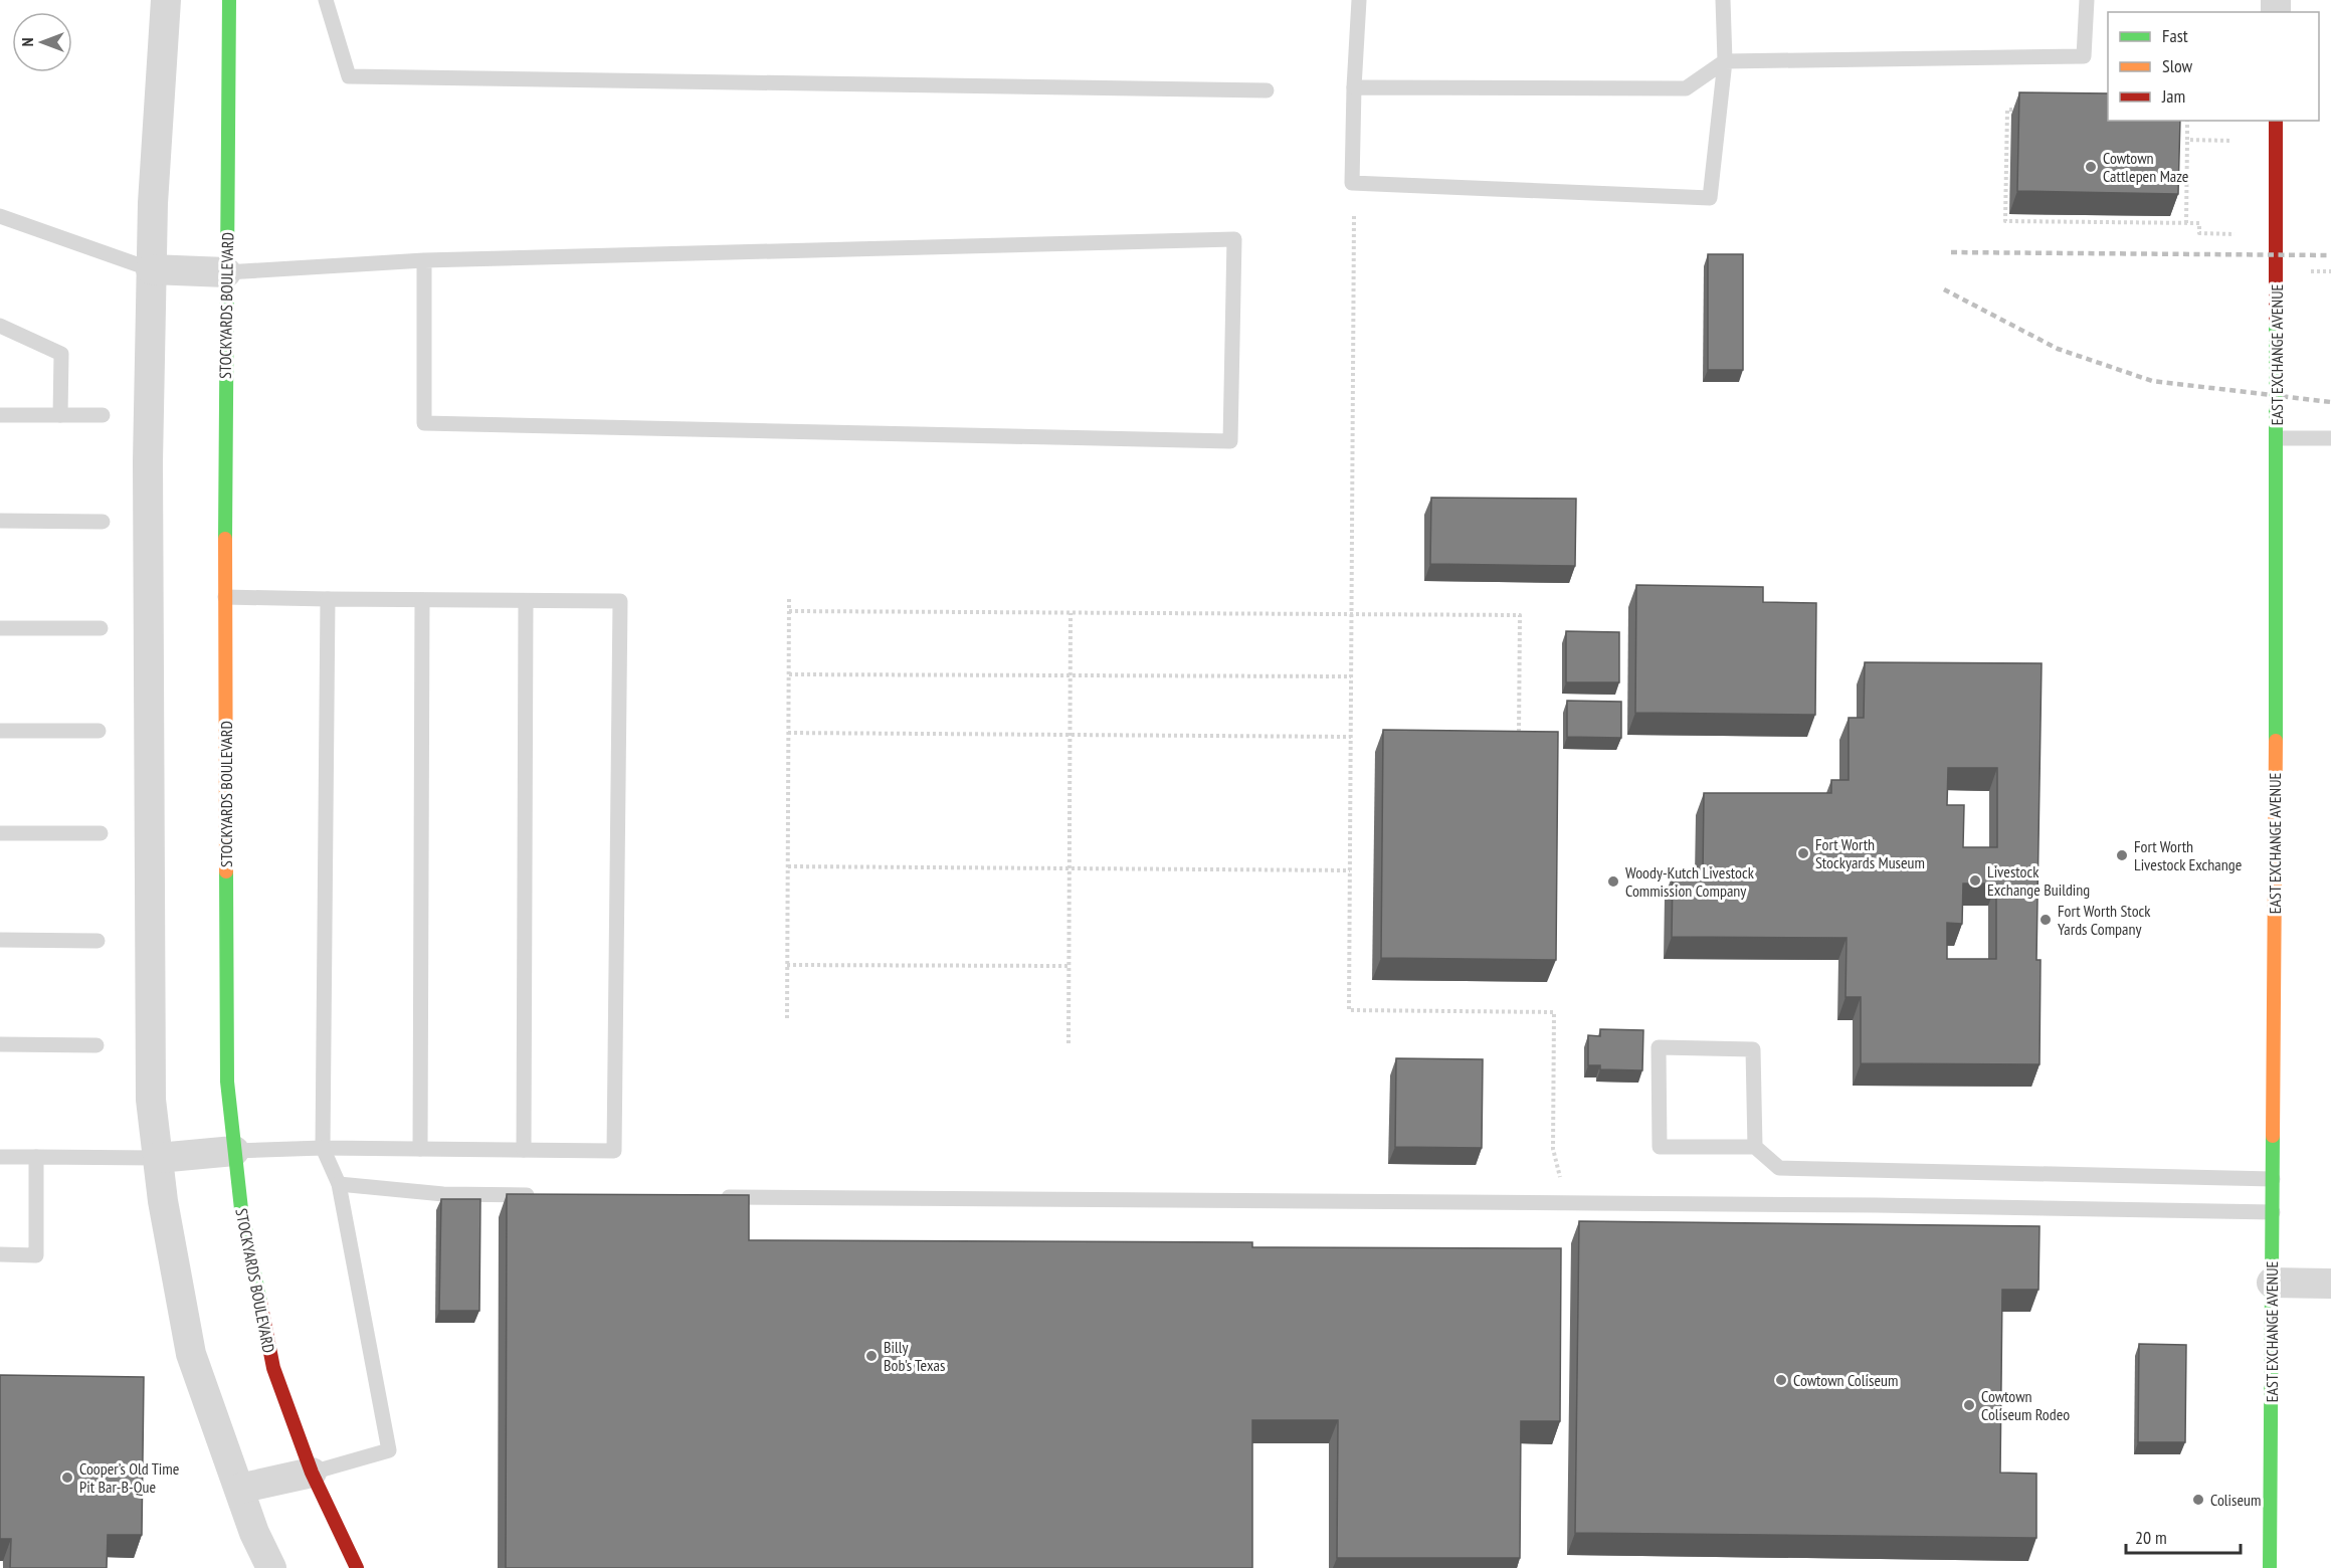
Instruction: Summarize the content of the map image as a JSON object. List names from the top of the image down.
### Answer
{
  "streets": {
    "street": ["STOCKYARDS BOULEVARD", "EAST EXCHANGE AVENUE"]
  },
  "places": [
    "Cowtown Cattlepen Maze",
    "Fort Worth Stockyards Museum",
    "Fort Worth Livestock Exchange",
    "Livestock Exchange Building",
    "Woody-Kutch Livestock Commission Company",
    "Fort Worth Stock Yards Company",
    "Billy Bob's Texas",
    "Cowtown Coliseum",
    "Cowtown Coliseum Rodeo",
    "Cooper’s Old Time Pit Bar-B-Que",
    "Coliseum"
  ],
  "legend": ["Fast", "Slow", "Jam"],
  "scale_bar": "20 m",
  "north": "left"
}
